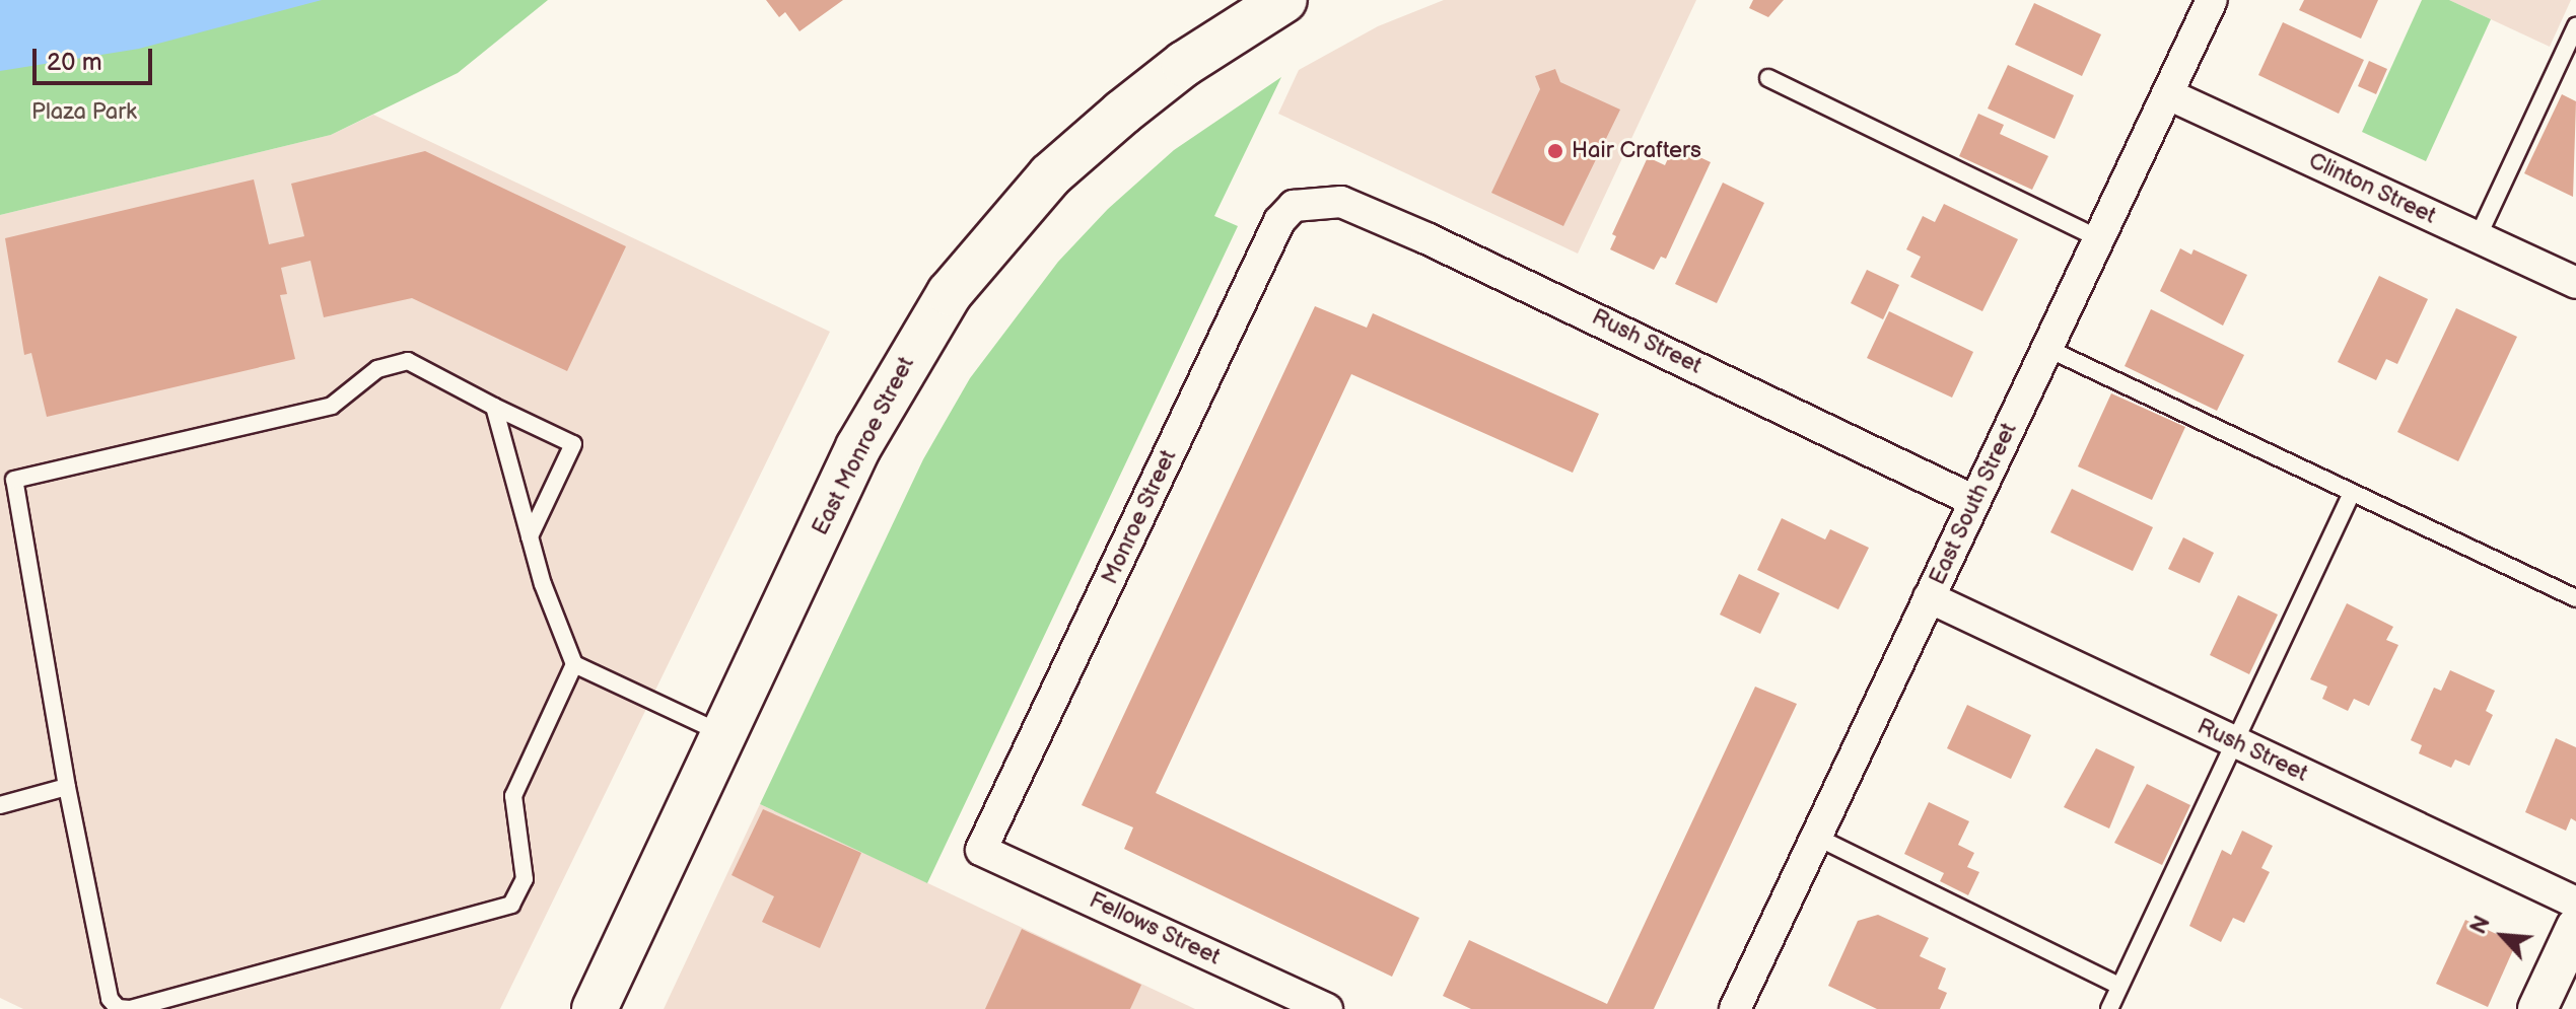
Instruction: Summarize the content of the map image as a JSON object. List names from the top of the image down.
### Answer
{
  "streets": {
    "main road": ["East Monroe Street"],
    "street": [
      "Clinton Street",
      "Rush Street",
      "East South Street",
      "Monroe Street",
      "Fellows Street"
    ]
  },
  "crossings": [
    ["Clinton Street", "East South Street"],
    ["Rush Street", "East South Street"],
    ["Rush Street", "Monroe Street"],
    ["Monroe Street", "Fellows Street"]
  ],
  "parks": ["Plaza Park"],
  "places": ["Hair Crafters"],
  "scale_bar": "20 m",
  "north": "top left"
}
